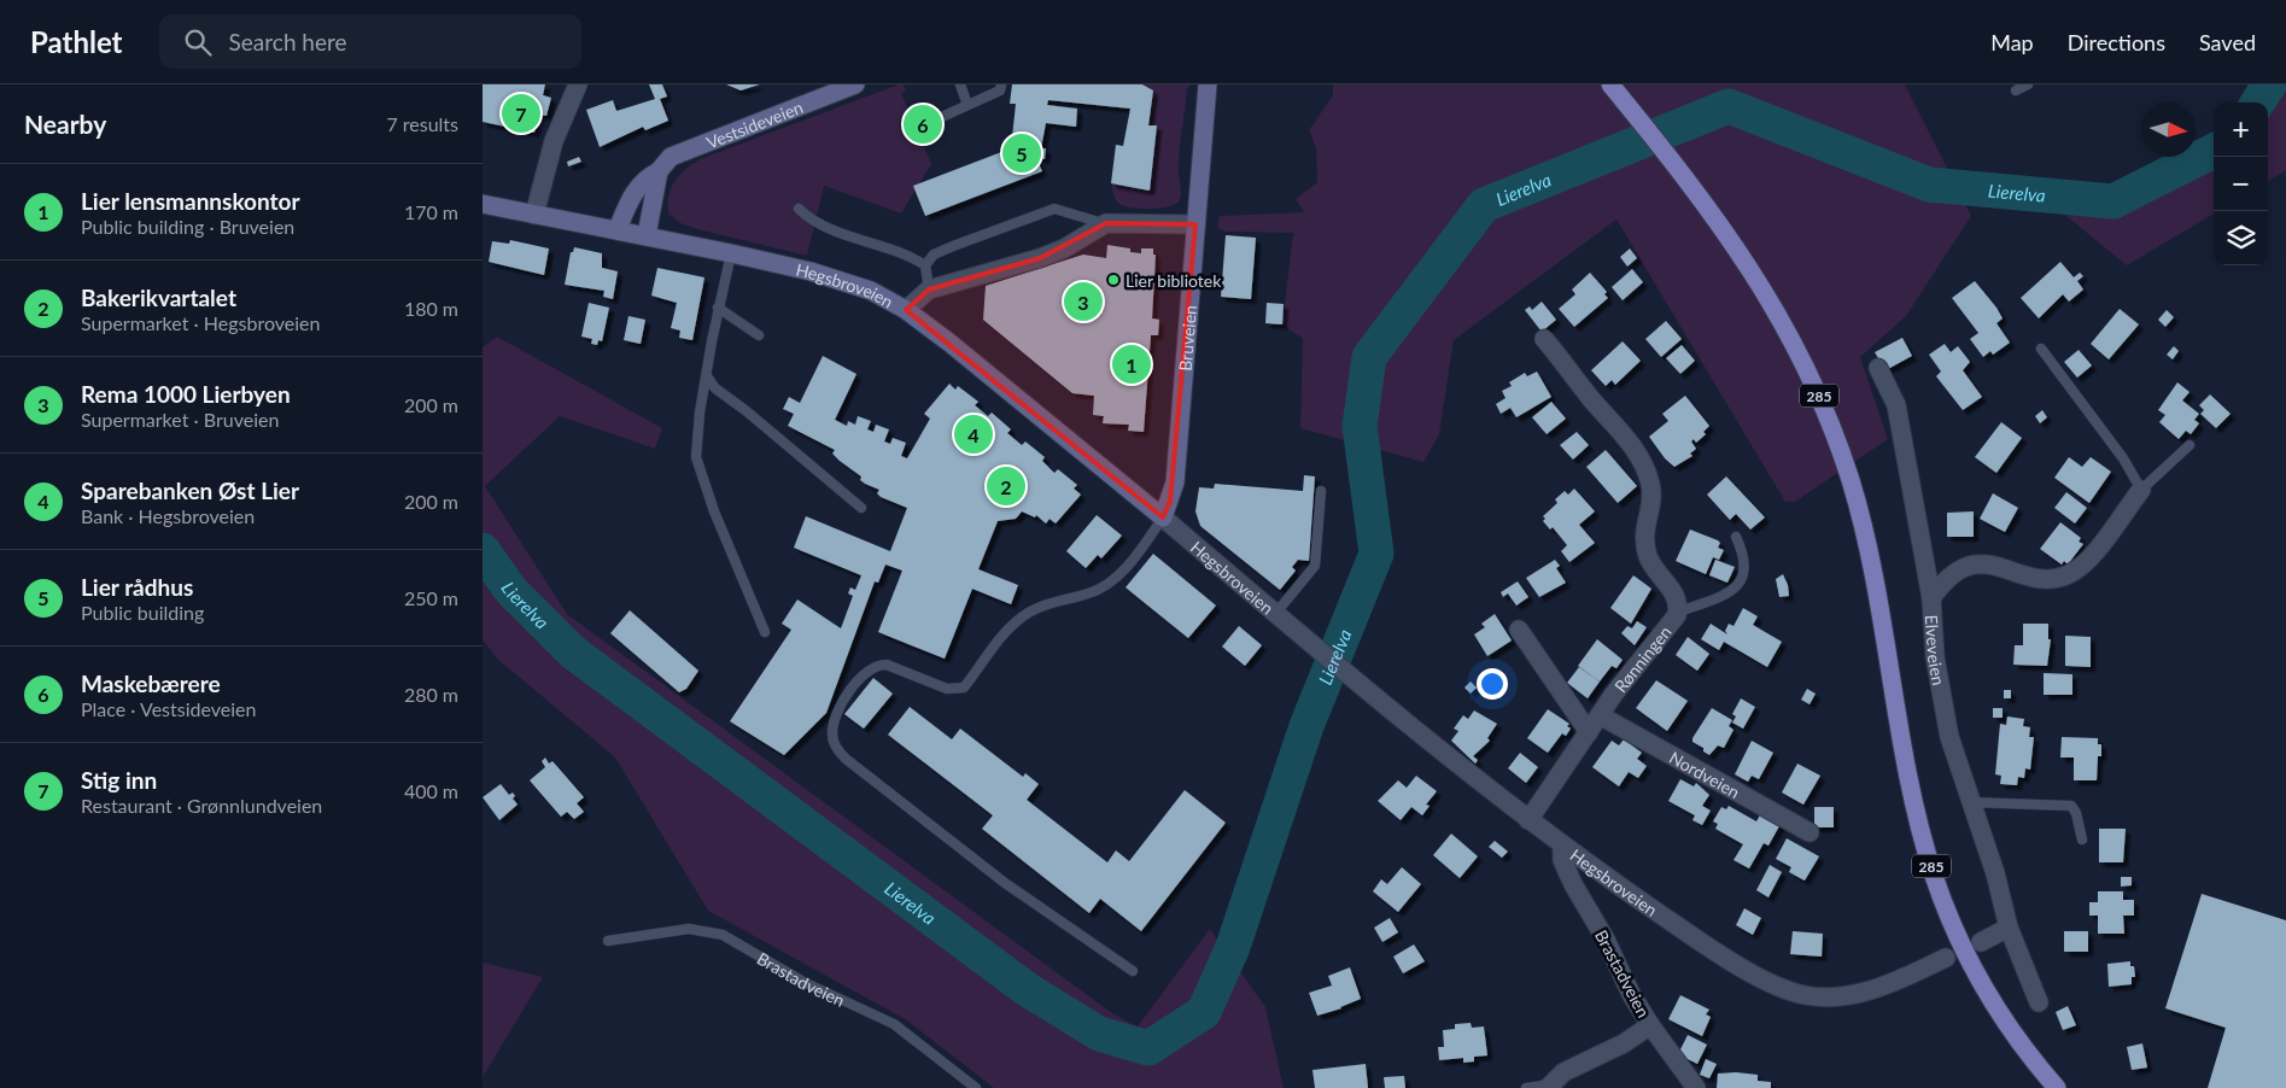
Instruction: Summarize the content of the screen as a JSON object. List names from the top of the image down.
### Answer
{
  "streets": {
    "main road": ["285"],
    "street": [
      "Vestsideveien",
      "Hegsbroveien",
      "Bruveien",
      "Elveveien",
      "Rønningen",
      "Nordveien",
      "Brastadveien"
    ]
  },
  "crossings": [
    ["Vestsideveien", "Hegsbroveien"],
    ["Hegsbroveien", "Bruveien"],
    ["Hegsbroveien", "Rønningen"],
    ["Hegsbroveien", "Brastadveien"],
    ["Rønningen", "Nordveien"]
  ],
  "water": ["Lierelva"],
  "places": ["Lier bibliotek"],
  "north": "right",
  "page": {
    "header": "Pathlet",
    "search": "Search here",
    "nav": ["Map", "Directions", "Saved"],
    "heading": ["Nearby", "7 results"],
    "pins": [
      "7",
      "6",
      "5",
      "3",
      "1",
      "4",
      "2"
    ],
    "map_buttons": ["+", "−"],
    "list": [
      {
        "mark": "1",
        "name": "Lier lensmannskontor",
        "note": "Public building · Bruveien",
        "value": "170 m"
      },
      {
        "mark": "2",
        "name": "Bakerikvartalet",
        "note": "Supermarket · Hegsbroveien",
        "value": "180 m"
      },
      {
        "mark": "3",
        "name": "Rema 1000 Lierbyen",
        "note": "Supermarket · Bruveien",
        "value": "200 m"
      },
      {
        "mark": "4",
        "name": "Sparebanken Øst Lier",
        "note": "Bank · Hegsbroveien",
        "value": "200 m"
      },
      {
        "mark": "5",
        "name": "Lier rådhus",
        "note": "Public building",
        "value": "250 m"
      },
      {
        "mark": "6",
        "name": "Maskebærere",
        "note": "Place · Vestsideveien",
        "value": "280 m"
      },
      {
        "mark": "7",
        "name": "Stig inn",
        "note": "Restaurant · Grønnlundveien",
        "value": "400 m"
      }
    ]
  }
}
